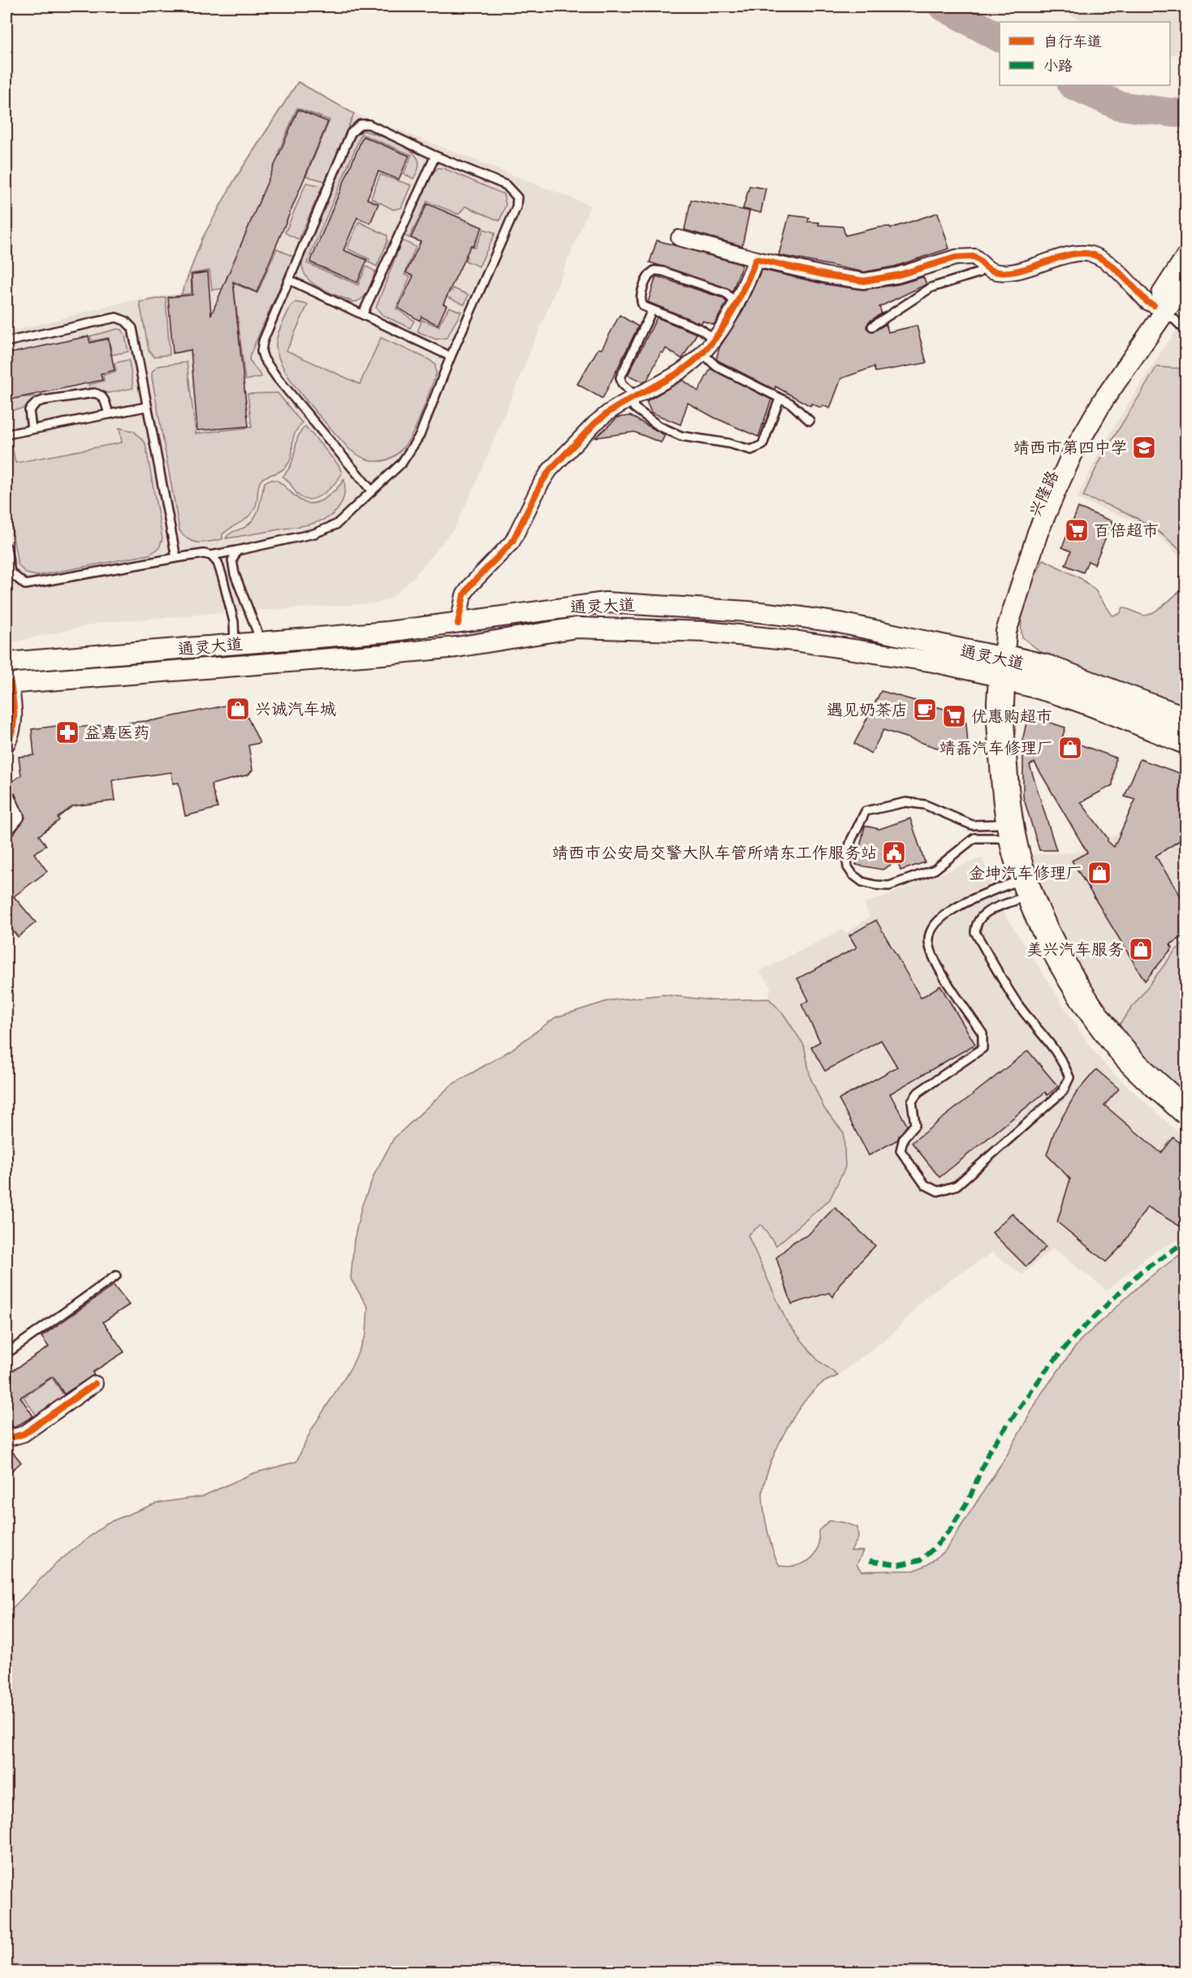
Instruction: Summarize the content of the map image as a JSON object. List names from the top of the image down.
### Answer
{
  "streets": {
    "highway": ["通灵大道"],
    "main road": ["兴隆路"]
  },
  "crossings": [
    ["兴隆路", "通灵大道"]
  ],
  "places": {
    "school or university": ["靖西市第四中学"],
    "supermarket": ["百倍超市", "优惠购超市"],
    "shop": [
      "兴诚汽车城",
      "靖磊汽车修理厂",
      "金坤汽车修理厂",
      "美兴汽车服务"
    ],
    "cafe": ["遇见奶茶店"],
    "pharmacy": ["益嘉医药"],
    "public building": ["靖西市公安局交警大队车管所靖东工作服务站"]
  },
  "legend": ["自行车道", "小路"]
}
